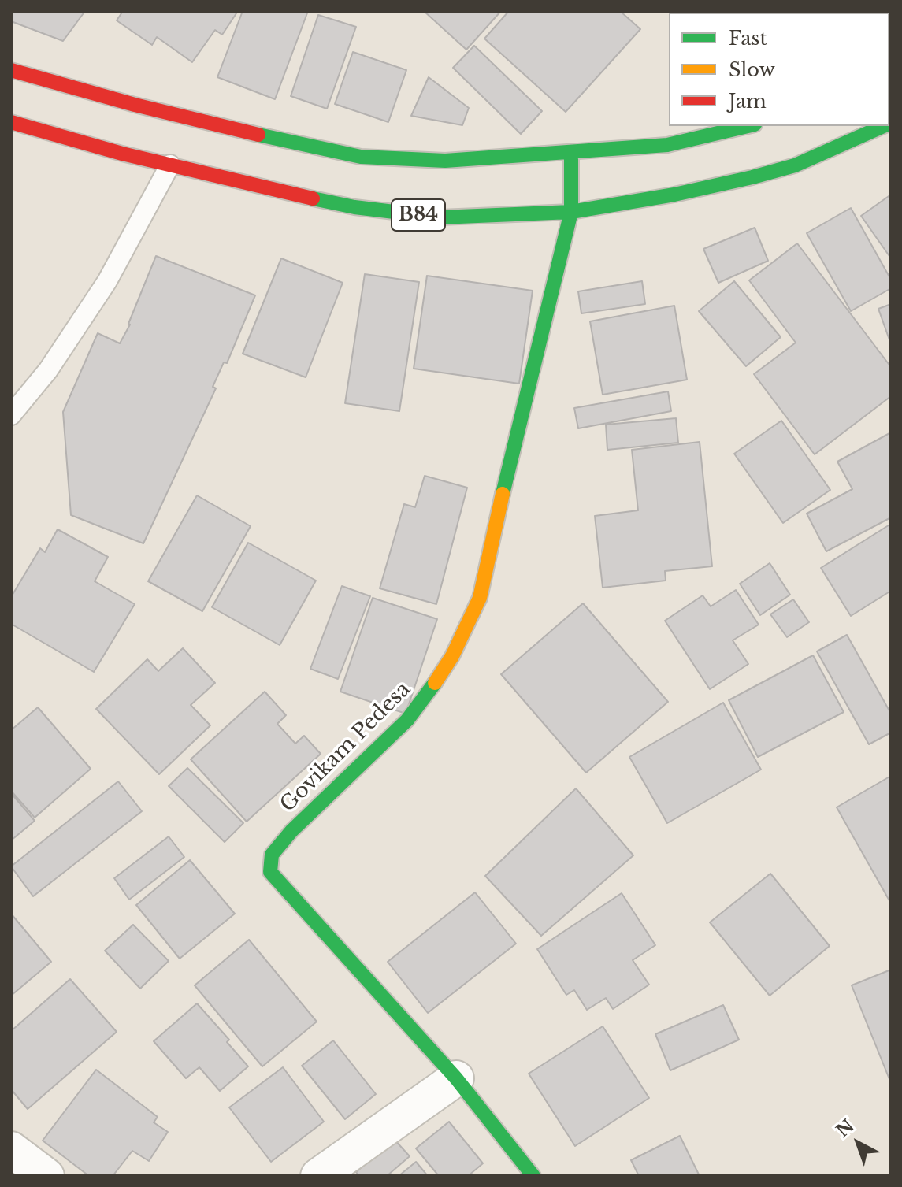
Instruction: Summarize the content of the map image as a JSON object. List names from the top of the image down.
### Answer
{
  "streets": {
    "main road": ["B84", "Govikam Pedesa"]
  },
  "crossings": [
    ["B84", "Govikam Pedesa"]
  ],
  "legend": ["Fast", "Slow", "Jam"],
  "north": "top left"
}
